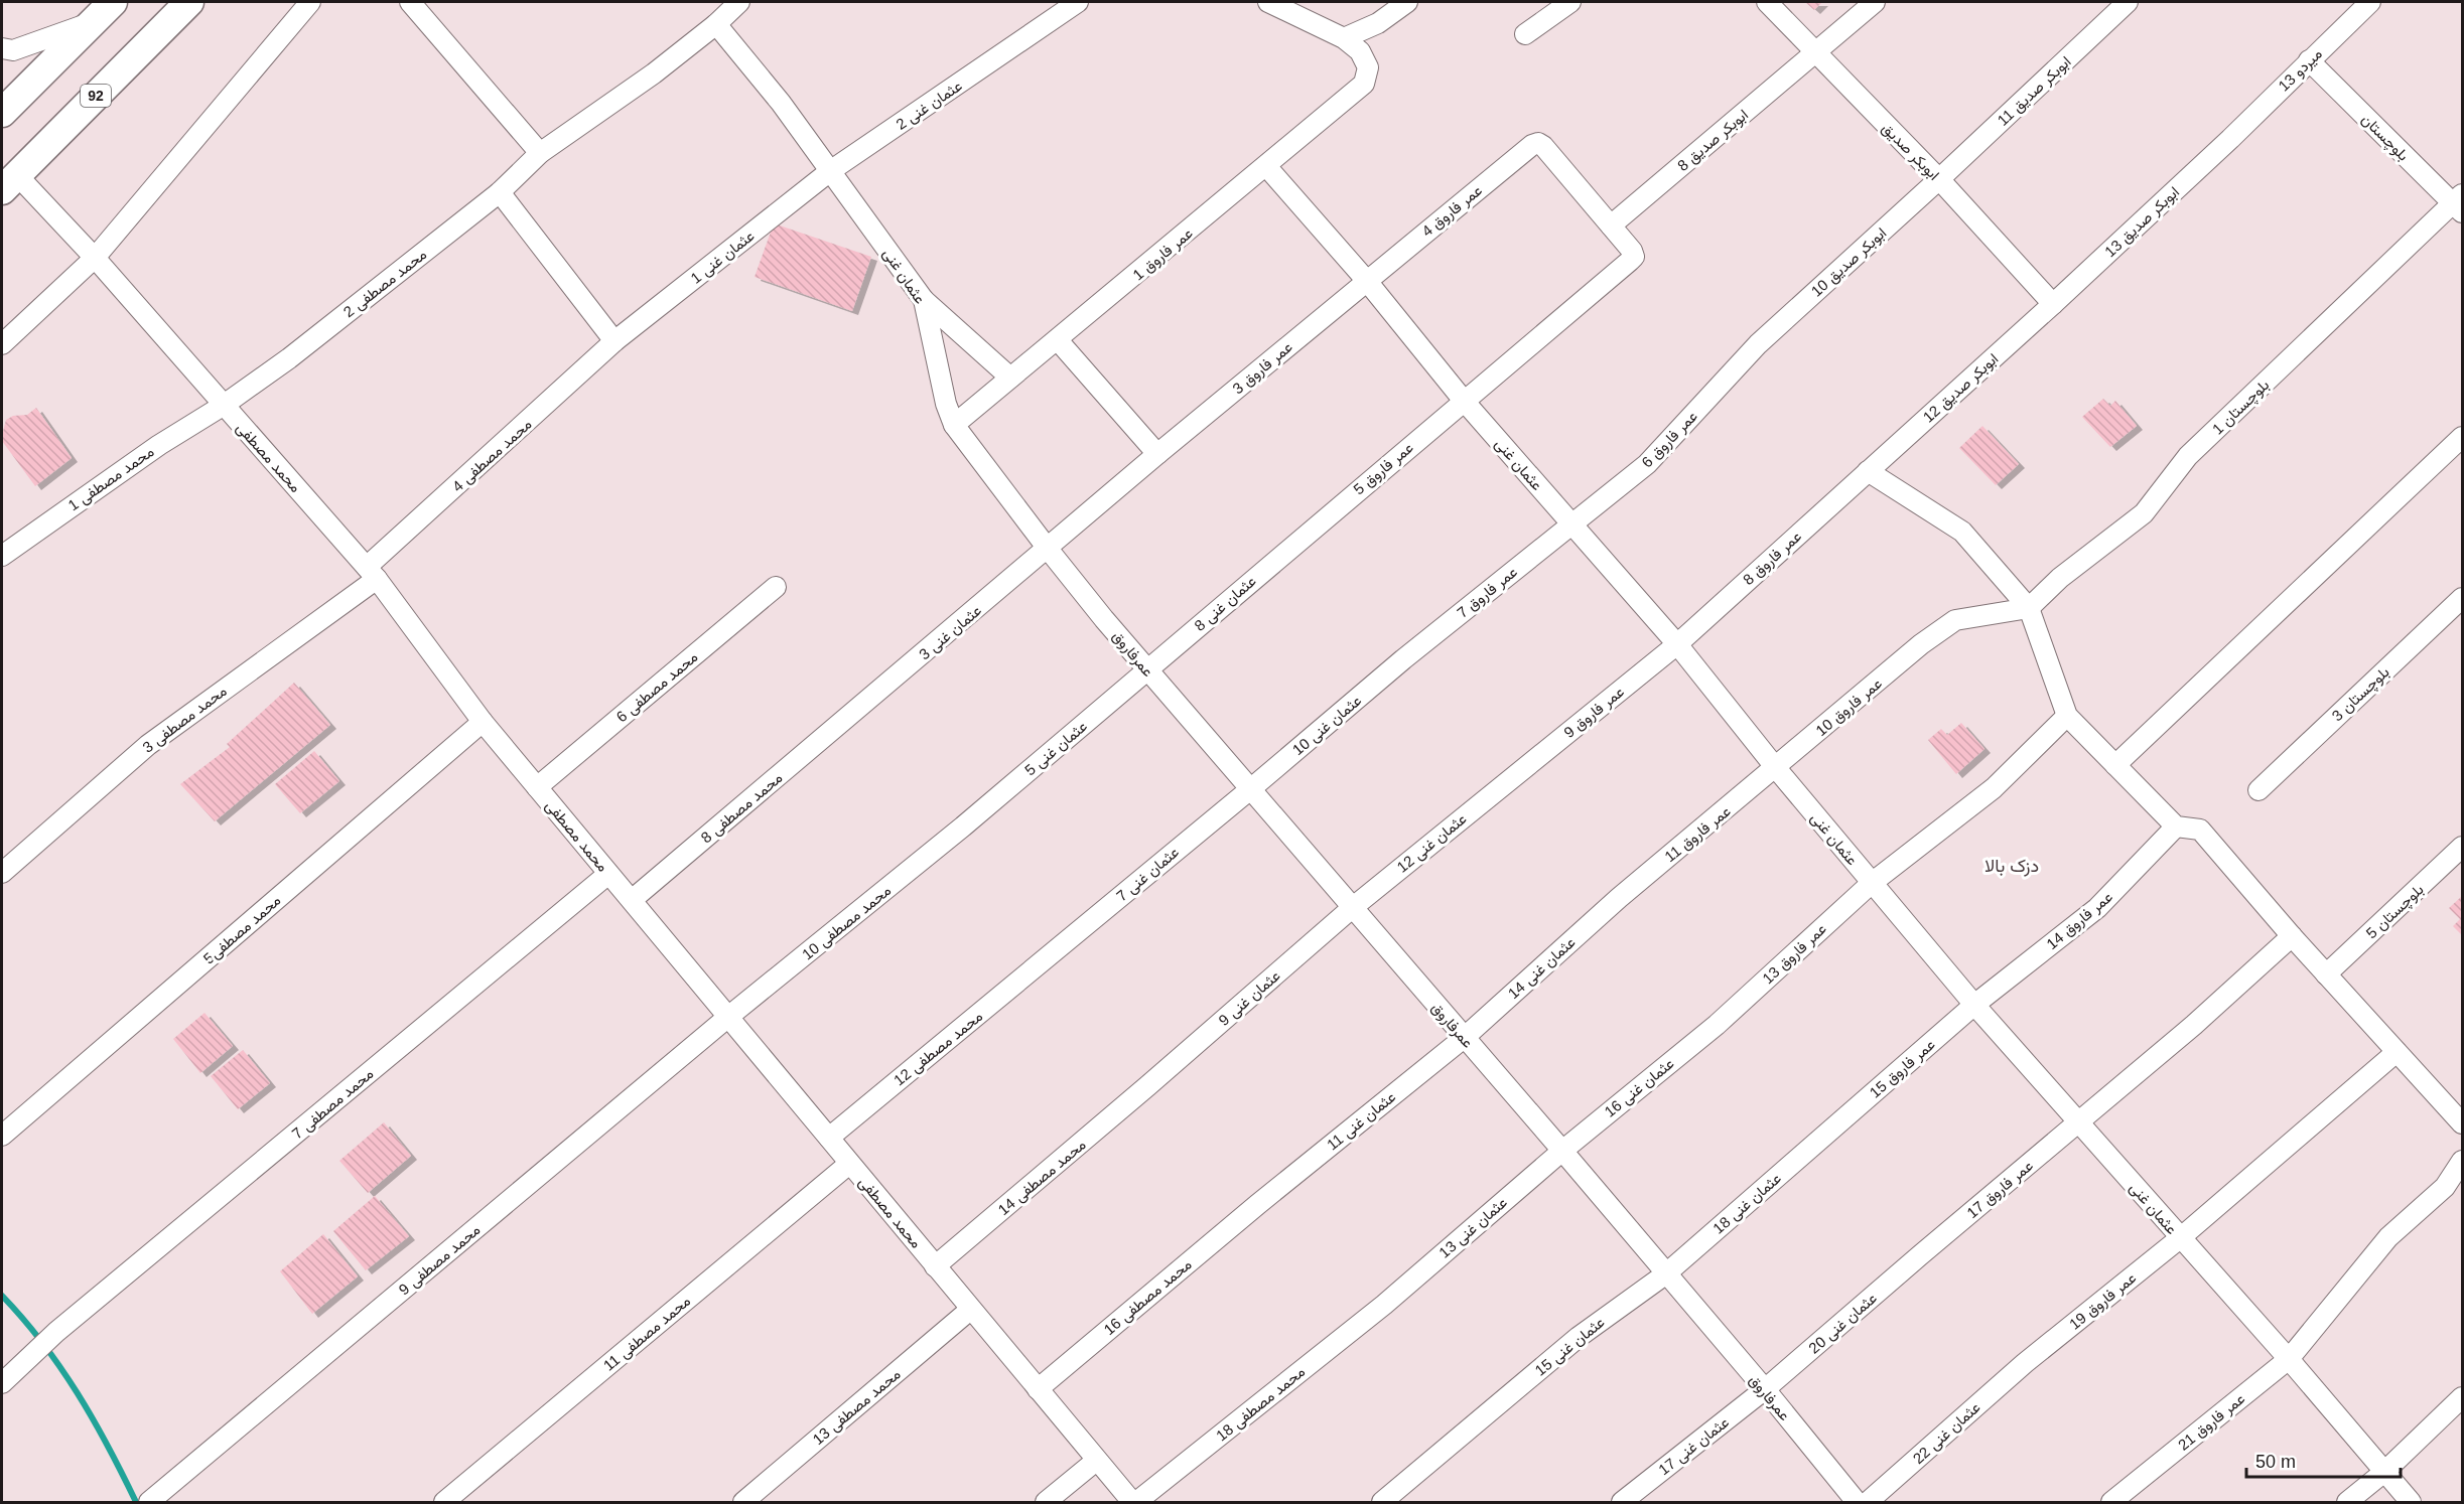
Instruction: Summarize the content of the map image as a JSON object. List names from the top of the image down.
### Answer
{
  "streets": {
    "highway": ["92"],
    "street": [
      "میردو 13",
      "ابوبکر صدیق 11",
      "عثمان غنی 2",
      "بلوچستان",
      "ابوبکر صدیق 8",
      "ابوبکر صدیق",
      "عمر فاروق 4",
      "ابوبکر صدیق 13",
      "عمر فاروق 1",
      "عثمان غنی 1",
      "ابوبکر صدیق 10",
      "عثمان غنی",
      "محمد مصطفی 2",
      "عمر فاروق 3",
      "ابوبکر صدیق 12",
      "بلوچستان 1",
      "عمر فاروق 6",
      "محمد مصطفی 4",
      "محمد مصطفی",
      "عمر فاروق 5",
      "محمد مصطفی 1",
      "عمر فاروق 8",
      "عمر فاروق 7",
      "عثمان غنی 8",
      "عثمان غنی 3",
      "عمرفاروق",
      "محمد مصطفی 6",
      "بلوچستان 3",
      "عمر فاروق 10",
      "عمر فاروق 9",
      "محمد مصطفی 3",
      "عثمان غنی 10",
      "عثمان غنی 5",
      "محمد مصطفی 8",
      "عمر فاروق 11",
      "عثمان غنی 12",
      "عثمان غنی 7",
      "بلوچستان 5",
      "عمر فاروق 14",
      "محمد مصطفی 10",
      "محمد مصطفی5",
      "عمر فاروق 13",
      "عثمان غنی 14",
      "عثمان غنی 9",
      "محمد مصطفی 12",
      "عمر فاروق 15",
      "عثمان غنی 16",
      "محمد مصطفی 7",
      "عثمان غنی 11",
      "محمد مصطفی 14",
      "عمر فاروق 17",
      "عثمان غنی 18",
      "عثمان غنی 13",
      "محمد مصطفی 9",
      "محمد مصطفی 16",
      "عمر فاروق 19",
      "عثمان غنی 20",
      "محمد مصطفی 11",
      "عثمان غنی 15",
      "محمد مصطفی 18",
      "محمد مصطفی 13",
      "عمر فاروق 21",
      "عثمان غنی 22",
      "عثمان غنی 17"
    ]
  },
  "crossings": [
    ["میردو 13", "بلوچستان"],
    ["میردو 13", "ابوبکر صدیق 13"],
    ["ابوبکر صدیق 11", "ابوبکر صدیق"],
    ["ابوبکر صدیق 11", "ابوبکر صدیق 10"],
    ["92", "محمد مصطفی"],
    ["عثمان غنی 2", "عثمان غنی 1"],
    ["عثمان غنی 2", "عثمان غنی"],
    ["بلوچستان", "بلوچستان 1"],
    ["ابوبکر صدیق 8", "ابوبکر صدیق"],
    ["ابوبکر صدیق 8", "عمر فاروق 4"],
    ["ابوبکر صدیق 8", "عمر فاروق 5"],
    ["ابوبکر صدیق", "ابوبکر صدیق 13"],
    ["ابوبکر صدیق", "ابوبکر صدیق 10"],
    ["ابوبکر صدیق", "ابوبکر صدیق 12"],
    ["عمر فاروق 4", "عثمان غنی"],
    ["عمر فاروق 4", "عمر فاروق 3"],
    ["عمر فاروق 4", "عمر فاروق 5"],
    ["ابوبکر صدیق 13", "ابوبکر صدیق 12"],
    ["عمر فاروق 1", "عثمان غنی"],
    ["عثمان غنی 1", "عثمان غنی"],
    ["عثمان غنی 1", "محمد مصطفی 4"],
    ["ابوبکر صدیق 10", "عمر فاروق 6"],
    ["عثمان غنی", "محمد مصطفی 2"],
    ["عثمان غنی", "عمر فاروق 3"],
    ["عثمان غنی", "عمر فاروق 6"],
    ["عثمان غنی", "عمر فاروق 5"],
    ["عثمان غنی", "عمر فاروق 8"],
    ["عثمان غنی", "عمر فاروق 7"],
    ["عثمان غنی", "عثمان غنی 3"],
    ["عثمان غنی", "عمرفاروق"],
    ["عثمان غنی", "عمر فاروق 10"],
    ["عثمان غنی", "عمر فاروق 9"],
    ["عثمان غنی", "عمر فاروق 11"],
    ["عثمان غنی", "عمر فاروق 14"],
    ["عثمان غنی", "عمر فاروق 13"],
    ["عثمان غنی", "عمر فاروق 15"],
    ["عثمان غنی", "عمر فاروق 17"],
    ["عثمان غنی", "عمر فاروق 19"],
    ["عثمان غنی", "عمر فاروق 21"],
    ["محمد مصطفی 2", "محمد مصطفی"],
    ["محمد مصطفی 2", "محمد مصطفی 1"],
    ["عمر فاروق 3", "عثمان غنی 3"],
    ["عمر فاروق 3", "عمرفاروق"],
    ["ابوبکر صدیق 12", "عمر فاروق 8"],
    ["بلوچستان 1", "عمر فاروق 10"],
    ["عمر فاروق 6", "عمر فاروق 7"],
    ["محمد مصطفی 4", "محمد مصطفی"],
    ["محمد مصطفی 4", "محمد مصطفی 3"],
    ["محمد مصطفی", "محمد مصطفی 1"],
    ["محمد مصطفی", "محمد مصطفی 6"],
    ["محمد مصطفی", "محمد مصطفی 3"],
    ["محمد مصطفی", "محمد مصطفی 8"],
    ["محمد مصطفی", "محمد مصطفی 10"],
    ["محمد مصطفی", "محمد مصطفی5"],
    ["محمد مصطفی", "محمد مصطفی 12"],
    ["محمد مصطفی", "محمد مصطفی 7"],
    ["محمد مصطفی", "محمد مصطفی 14"],
    ["محمد مصطفی", "محمد مصطفی 9"],
    ["محمد مصطفی", "محمد مصطفی 16"],
    ["محمد مصطفی", "محمد مصطفی 11"],
    ["محمد مصطفی", "محمد مصطفی 18"],
    ["محمد مصطفی", "محمد مصطفی 13"],
    ["عمر فاروق 5", "عثمان غنی 8"],
    ["عمر فاروق 8", "عمر فاروق 9"],
    ["عمر فاروق 7", "عثمان غنی 10"],
    ["عثمان غنی 8", "عمرفاروق"],
    ["عثمان غنی 8", "عثمان غنی 5"],
    ["عثمان غنی 3", "عمرفاروق"],
    ["عثمان غنی 3", "محمد مصطفی 8"],
    ["عمرفاروق", "عثمان غنی 10"],
    ["عمرفاروق", "عثمان غنی 5"],
    ["عمرفاروق", "عثمان غنی 12"],
    ["عمرفاروق", "عثمان غنی 7"],
    ["عمرفاروق", "عثمان غنی 14"],
    ["عمرفاروق", "عثمان غنی 9"],
    ["عمرفاروق", "عثمان غنی 16"],
    ["عمرفاروق", "عثمان غنی 11"],
    ["عمرفاروق", "عثمان غنی 18"],
    ["عمرفاروق", "عثمان غنی 13"],
    ["عمرفاروق", "عثمان غنی 20"],
    ["عمرفاروق", "عثمان غنی 15"],
    ["عمرفاروق", "عثمان غنی 17"],
    ["عمر فاروق 10", "عمر فاروق 11"],
    ["عمر فاروق 9", "عثمان غنی 12"],
    ["عثمان غنی 10", "عثمان غنی 7"],
    ["عثمان غنی 5", "محمد مصطفی 10"],
    ["عمر فاروق 11", "عثمان غنی 14"],
    ["عثمان غنی 12", "عثمان غنی 9"],
    ["عثمان غنی 7", "محمد مصطفی 12"],
    ["عمر فاروق 14", "عمر فاروق 15"],
    ["محمد مصطفی 10", "محمد مصطفی 9"],
    ["عمر فاروق 13", "عثمان غنی 16"],
    ["عثمان غنی 14", "عثمان غنی 11"],
    ["عثمان غنی 9", "محمد مصطفی 14"],
    ["عمر فاروق 15", "عثمان غنی 18"],
    ["عثمان غنی 16", "عثمان غنی 13"],
    ["عثمان غنی 11", "محمد مصطفی 16"],
    ["عمر فاروق 17", "عثمان غنی 20"],
    ["عثمان غنی 18", "عثمان غنی 15"],
    ["عثمان غنی 13", "محمد مصطفی 18"],
    ["عمر فاروق 19", "عثمان غنی 22"],
    ["عثمان غنی 20", "عثمان غنی 17"]
  ],
  "districts": ["دزک بالا"],
  "scale_bar": "50 m"
}
